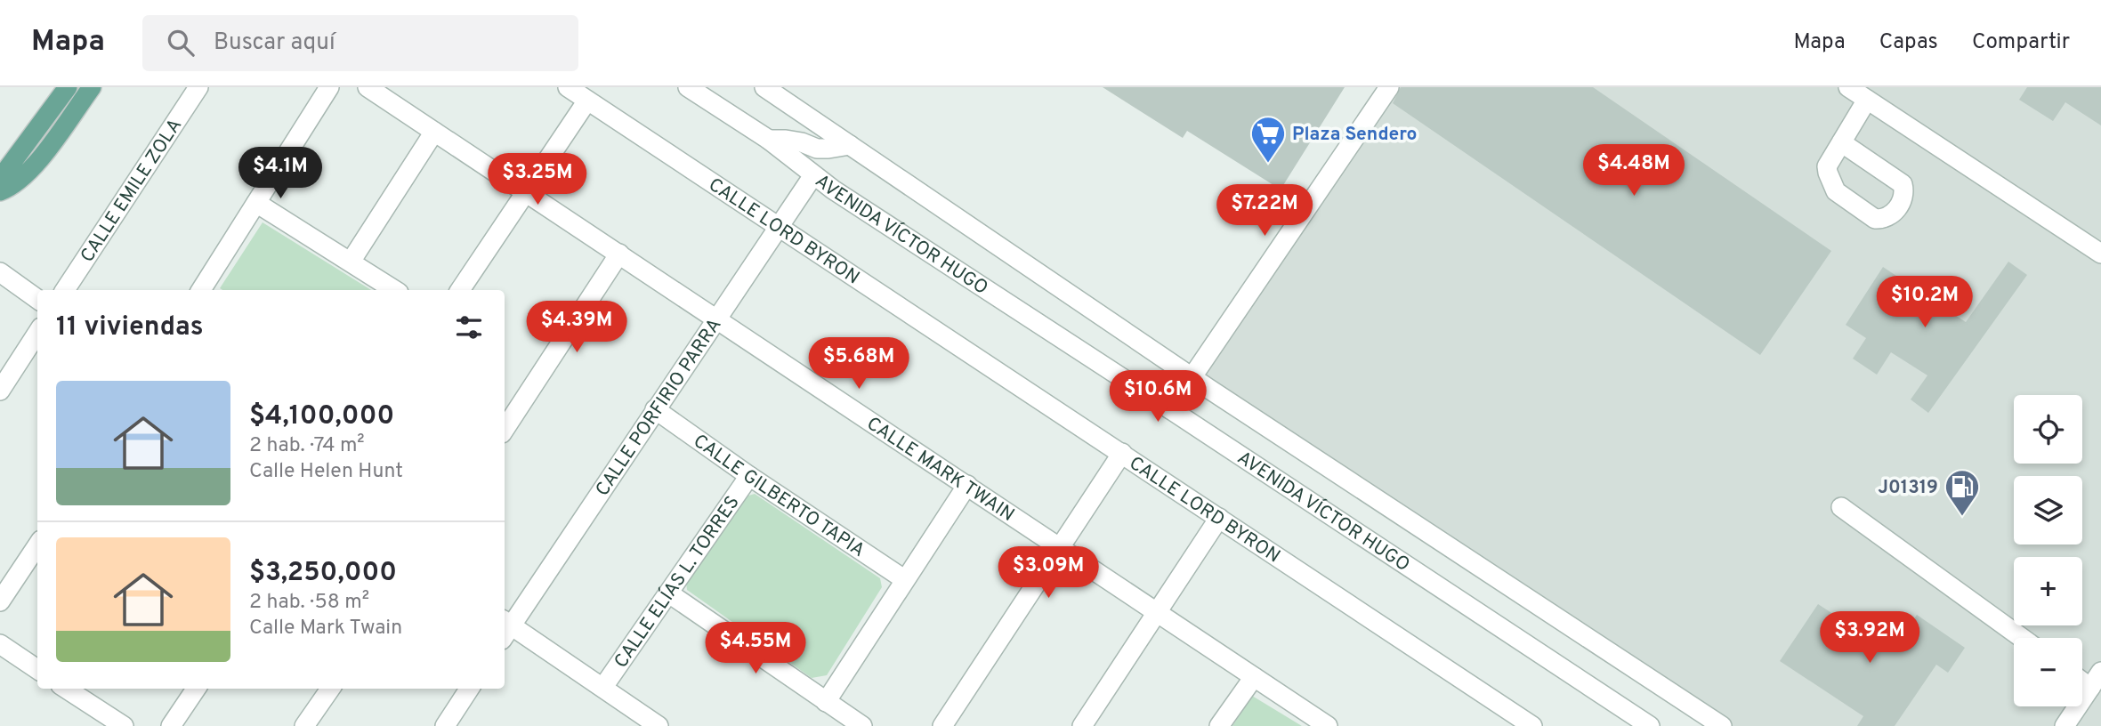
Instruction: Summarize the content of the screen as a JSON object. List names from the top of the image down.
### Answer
{
  "streets": {
    "street": [
      "CALLE EMILE ZOLA",
      "CALLE LORD BYRON",
      "AVENIDA VÍCTOR HUGO",
      "CALLE PORFIRIO PARRA",
      "CALLE MARK TWAIN",
      "CALLE GILBERTO TAPIA",
      "CALLE ELÍAS L. TORRES"
    ]
  },
  "crossings": [
    ["CALLE LORD BYRON", "CALLE PORFIRIO PARRA"],
    ["AVENIDA VÍCTOR HUGO", "CALLE PORFIRIO PARRA"],
    ["CALLE PORFIRIO PARRA", "CALLE MARK TWAIN"],
    ["CALLE PORFIRIO PARRA", "CALLE GILBERTO TAPIA"],
    ["CALLE GILBERTO TAPIA", "CALLE ELÍAS L. TORRES"]
  ],
  "places": {
    "supermarket": ["Plaza Sendero"],
    "fuel station": ["J01319"]
  },
  "page": {
    "header": "Mapa",
    "search": "Buscar aquí",
    "nav": ["Mapa", "Capas", "Compartir"],
    "price": [
      "$4.48M",
      "$4.1M",
      "$3.25M",
      "$7.22M",
      "$10.2M",
      "$4.39M",
      "$5.68M",
      "$10.6M",
      "$3.09M",
      "$3.92M",
      "$4.55M"
    ],
    "heading": "11 viviendas",
    "list": [
      {
        "name": "$4,100,000",
        "note": "2 hab. · 74 m² · Calle Helen Hunt"
      },
      {
        "name": "$3,250,000",
        "note": "2 hab. · 58 m² · Calle Mark Twain"
      }
    ],
    "map_buttons": ["+", "−"]
  }
}
